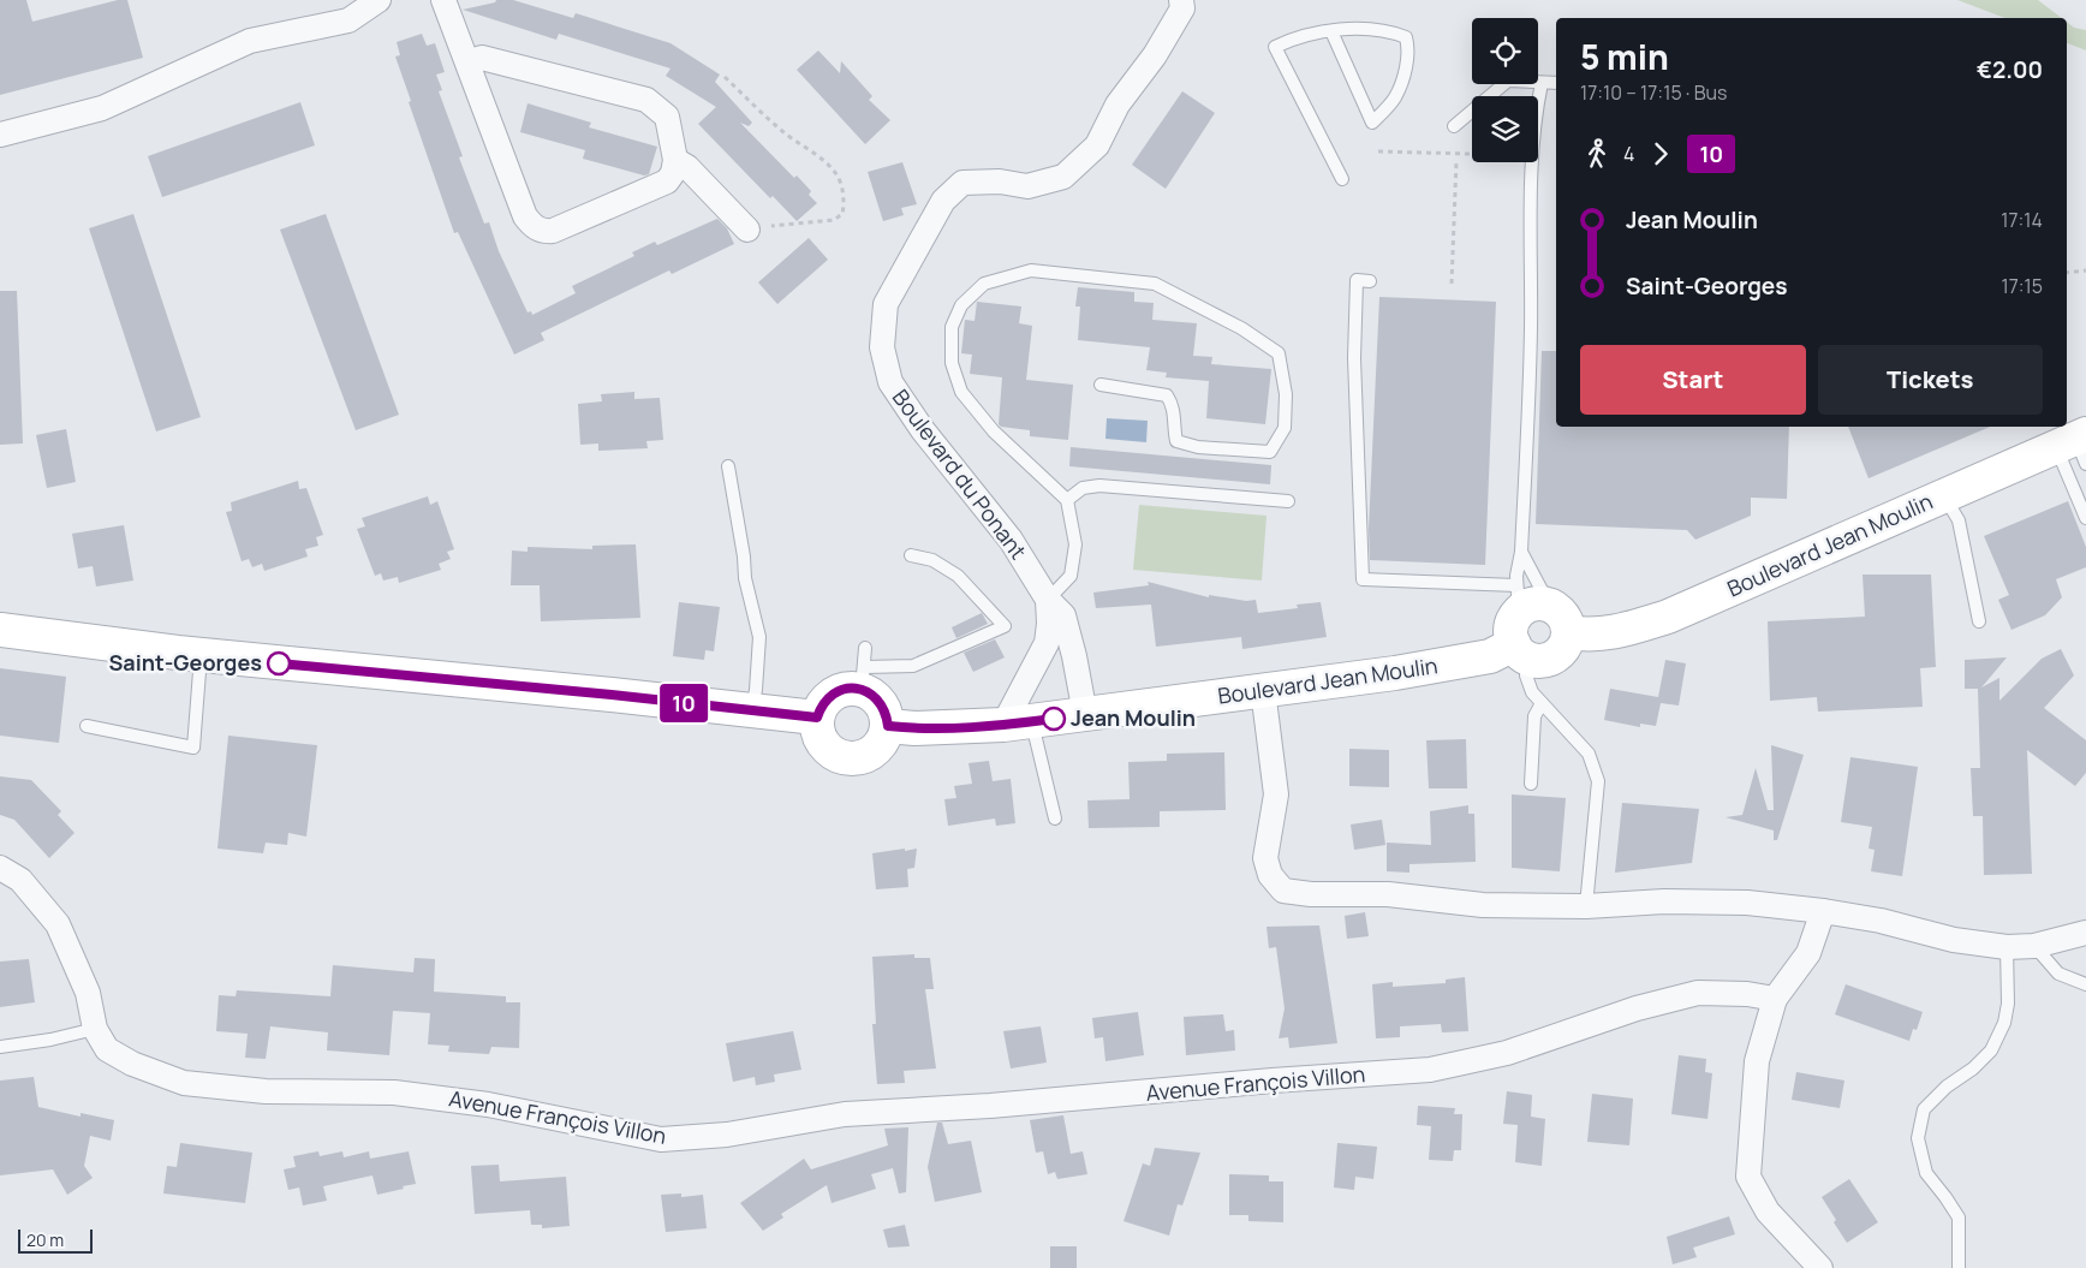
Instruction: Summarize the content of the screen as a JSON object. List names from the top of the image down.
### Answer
{
  "streets": {
    "street": ["Boulevard du Ponant", "Boulevard Jean Moulin", "Avenue François Villon"]
  },
  "crossings": [
    ["Boulevard du Ponant", "Boulevard Jean Moulin"]
  ],
  "places": ["Saint-Georges", "Jean Moulin"],
  "lines": ["bus line 10"],
  "scale_bar": "20 m",
  "page": {
    "on_map": "10",
    "heading": ["5 min", "17:10 – 17:15 · Bus", "€2.00"],
    "legs": ["4", "10"],
    "list": [
      {
        "name": "Jean Moulin",
        "value": "17:14"
      },
      {
        "name": "Saint-Georges",
        "value": "17:15"
      }
    ],
    "buttons": ["Start", "Tickets"],
    "scale": "20 m"
  }
}
